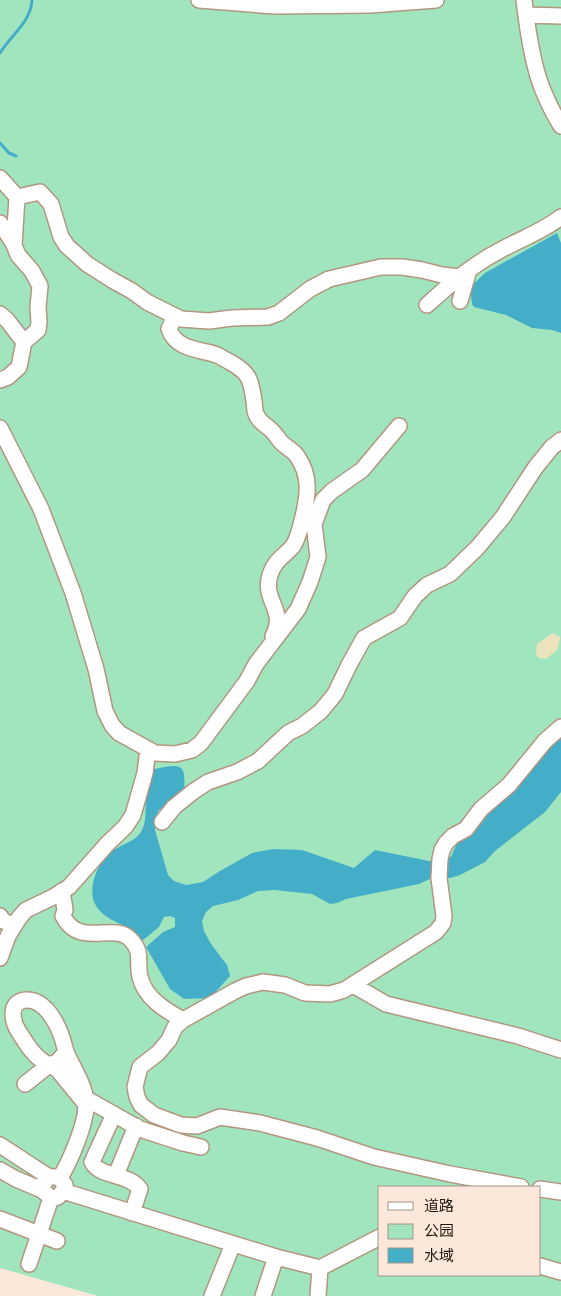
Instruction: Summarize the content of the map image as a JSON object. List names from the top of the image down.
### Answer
{
  "legend": ["道路", "公园", "水域"]
}
